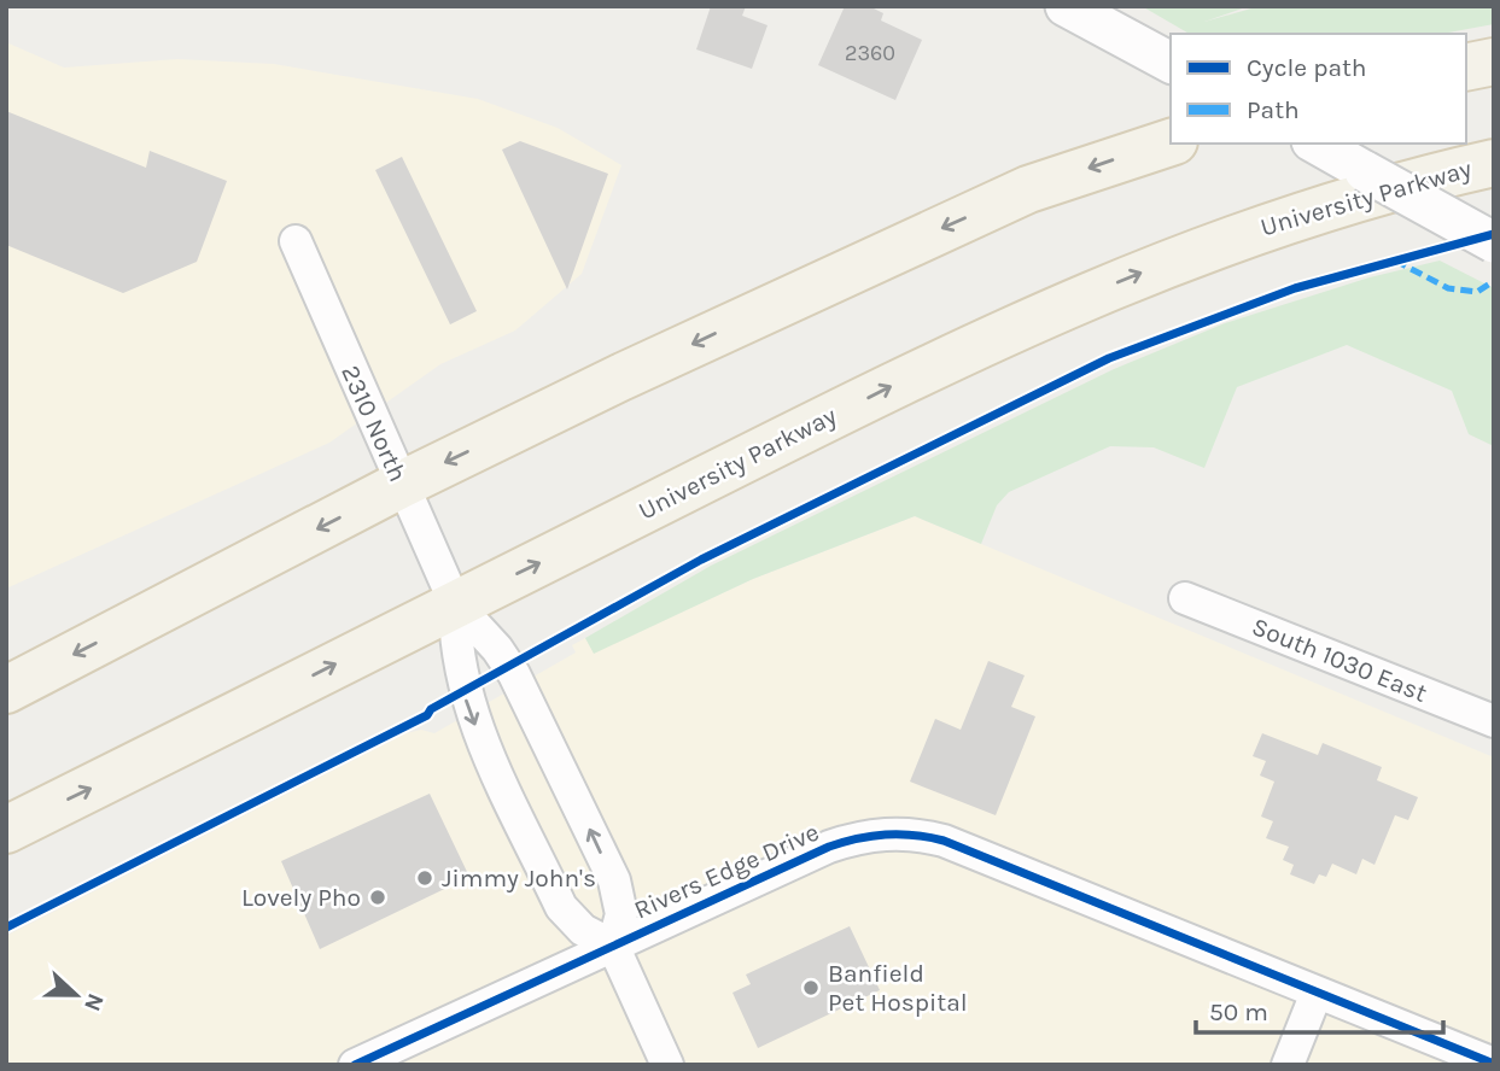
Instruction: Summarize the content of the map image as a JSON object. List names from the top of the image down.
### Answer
{
  "streets": {
    "main road": ["University Parkway"],
    "street": ["2310 North", "South 1030 East", "Rivers Edge Drive"]
  },
  "crossings": [
    ["University Parkway", "2310 North"],
    ["2310 North", "Rivers Edge Drive"]
  ],
  "places": ["Jimmy John's", "Lovely Pho", "Banfield Pet Hospital"],
  "house_numbers": ["2360"],
  "legend": ["Cycle path", "Path"],
  "scale_bar": "50 m",
  "north": "right"
}
